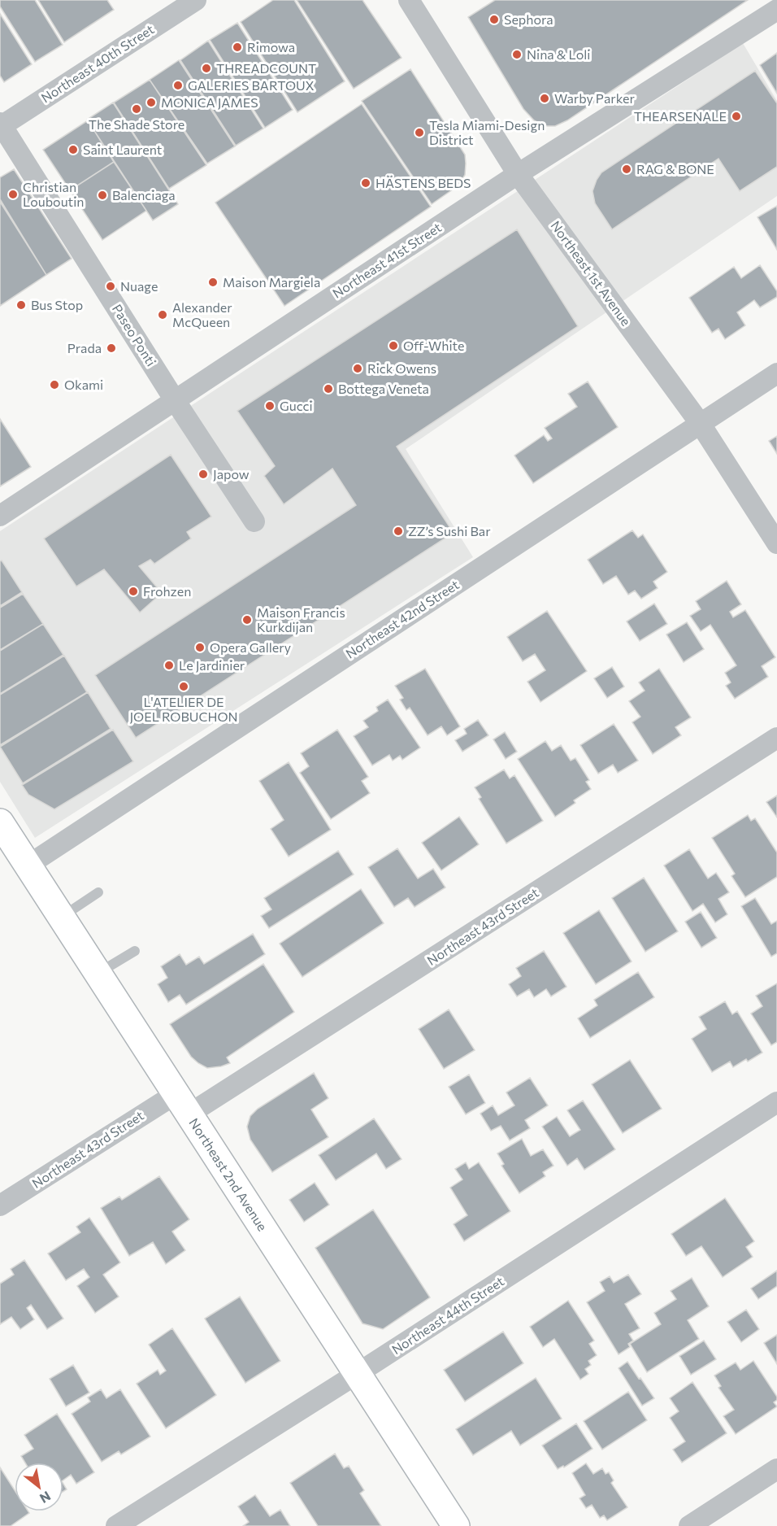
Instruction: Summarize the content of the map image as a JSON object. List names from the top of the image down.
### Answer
{
  "streets": {
    "main road": ["Northeast 2nd Avenue"],
    "street": [
      "Northeast 40th Street",
      "Northeast 41st Street",
      "Northeast 1st Avenue",
      "Paseo Ponti",
      "Northeast 42nd Street",
      "Northeast 43rd Street",
      "Northeast 44th Street"
    ]
  },
  "crossings": [
    ["Northeast 40th Street", "Paseo Ponti"],
    ["Northeast 41st Street", "Northeast 1st Avenue"],
    ["Northeast 41st Street", "Paseo Ponti"],
    ["Northeast 1st Avenue", "Northeast 42nd Street"],
    ["Northeast 42nd Street", "Northeast 2nd Avenue"],
    ["Northeast 43rd Street", "Northeast 2nd Avenue"],
    ["Northeast 2nd Avenue", "Northeast 44th Street"]
  ],
  "places": [
    "Sephora",
    "Rimowa",
    "Nina & Loli",
    "THREADCOUNT",
    "GALERIES BARTOUX",
    "Warby Parker",
    "MONICA JAMES",
    "The Shade Store",
    "THEARSENALE",
    "Tesla Miami-Design District",
    "Saint Laurent",
    "RAG & BONE",
    "HÄSTENS BEDS",
    "Christian Louboutin",
    "Balenciaga",
    "Maison Margiela",
    "Nuage",
    "Bus Stop",
    "Alexander McQueen",
    "Off-White",
    "Prada",
    "Rick Owens",
    "Okami",
    "Bottega Veneta",
    "Gucci",
    "Japow",
    "ZZ’s Sushi Bar",
    "Frohzen",
    "Maison Francis Kurkdijan",
    "Opera Gallery",
    "Le Jardinier",
    "L'ATELIER DE JOEL ROBUCHON"
  ],
  "north": "bottom right"
}
